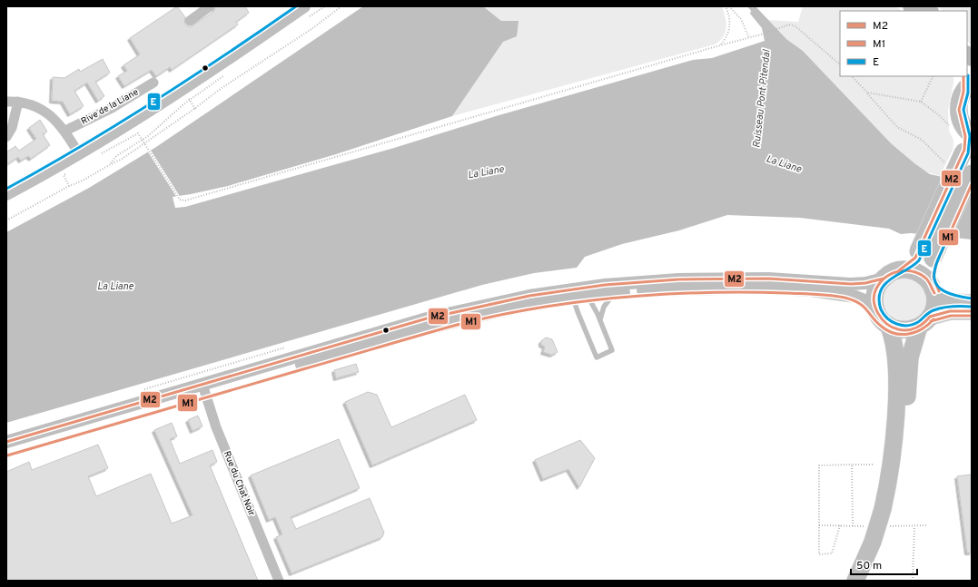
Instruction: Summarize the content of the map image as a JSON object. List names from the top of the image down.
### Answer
{
  "streets": {
    "street": ["Rive de la Liane", "Rue du Chat Noir"]
  },
  "water": ["Ruisseau Pont Pitendal", "La Liane"],
  "lines": ["transit line E", "transit line M2", "transit line M1"],
  "legend": ["M2", "M1", "E"],
  "scale_bar": "50 m"
}
